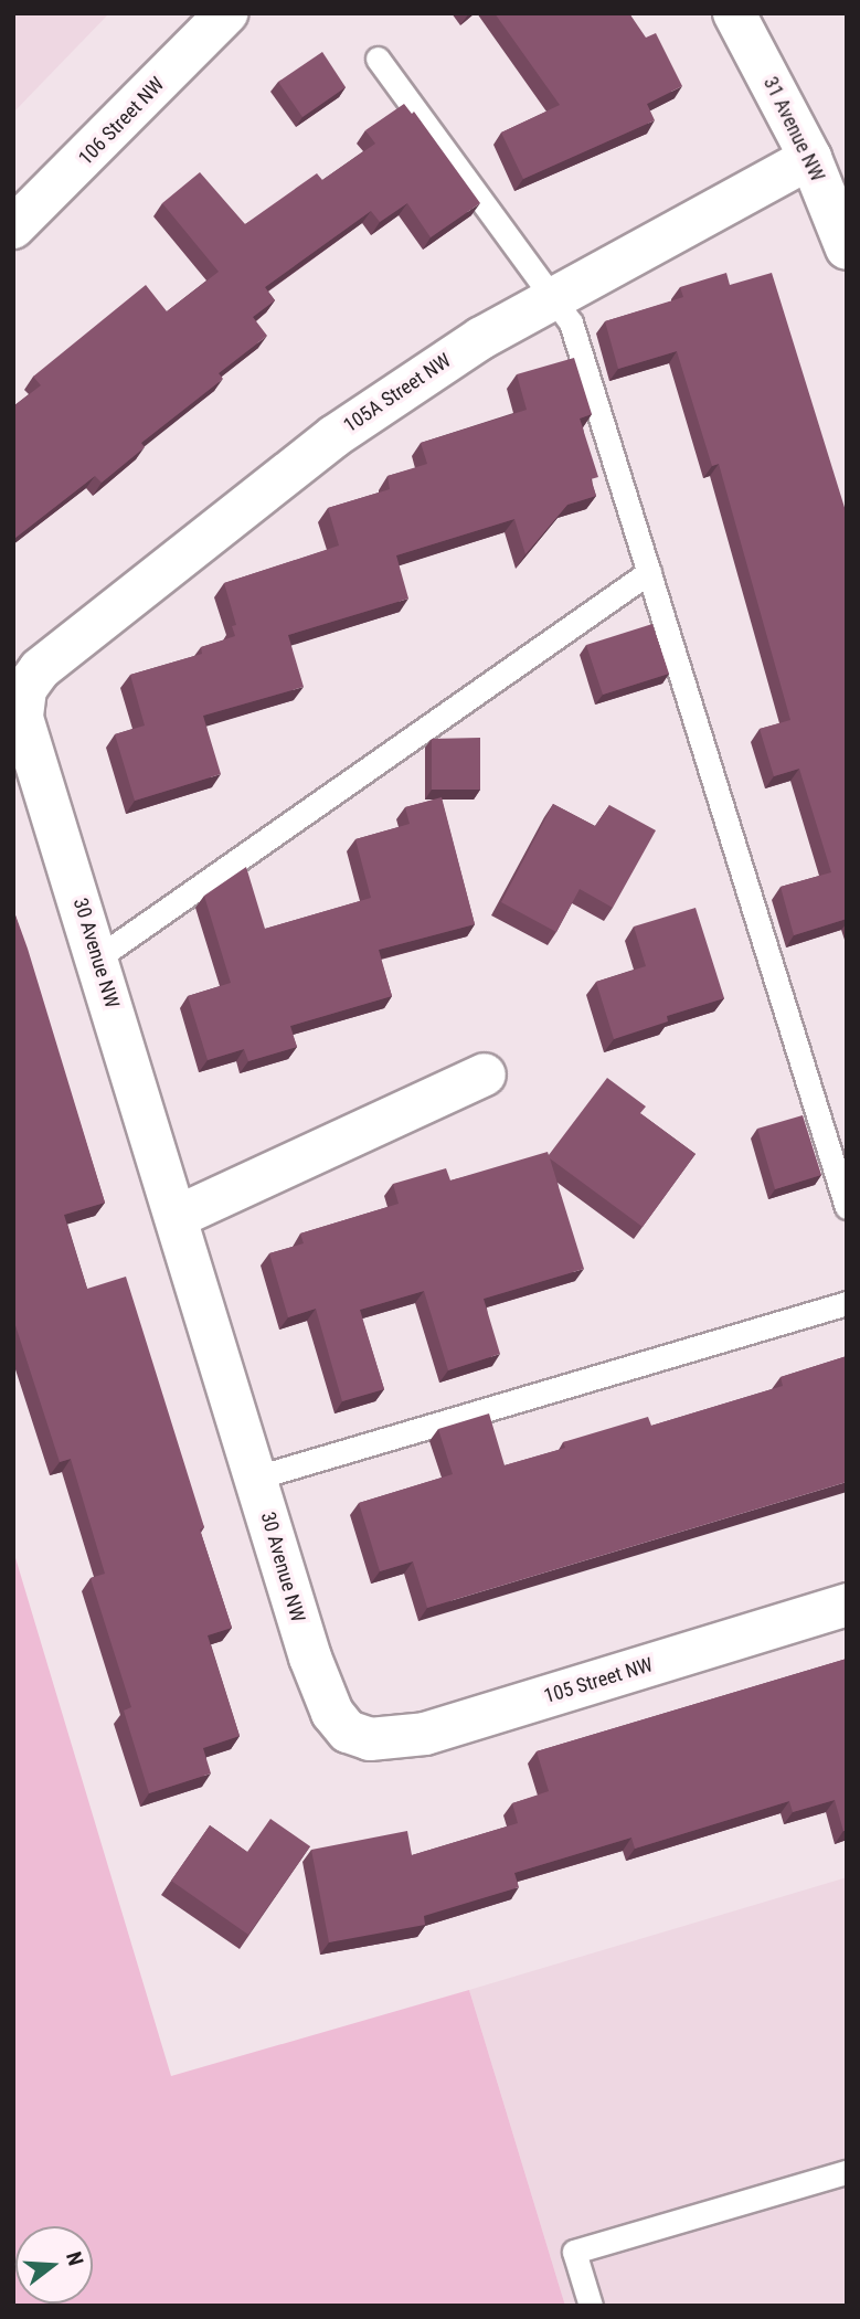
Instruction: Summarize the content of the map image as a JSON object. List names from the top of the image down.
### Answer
{
  "streets": {
    "street": [
      "106 Street NW",
      "31 Avenue NW",
      "105A Street NW",
      "30 Avenue NW",
      "105 Street NW"
    ]
  },
  "crossings": [
    ["31 Avenue NW", "105A Street NW"],
    ["105A Street NW", "30 Avenue NW"],
    ["30 Avenue NW", "105 Street NW"]
  ],
  "north": "right"
}
